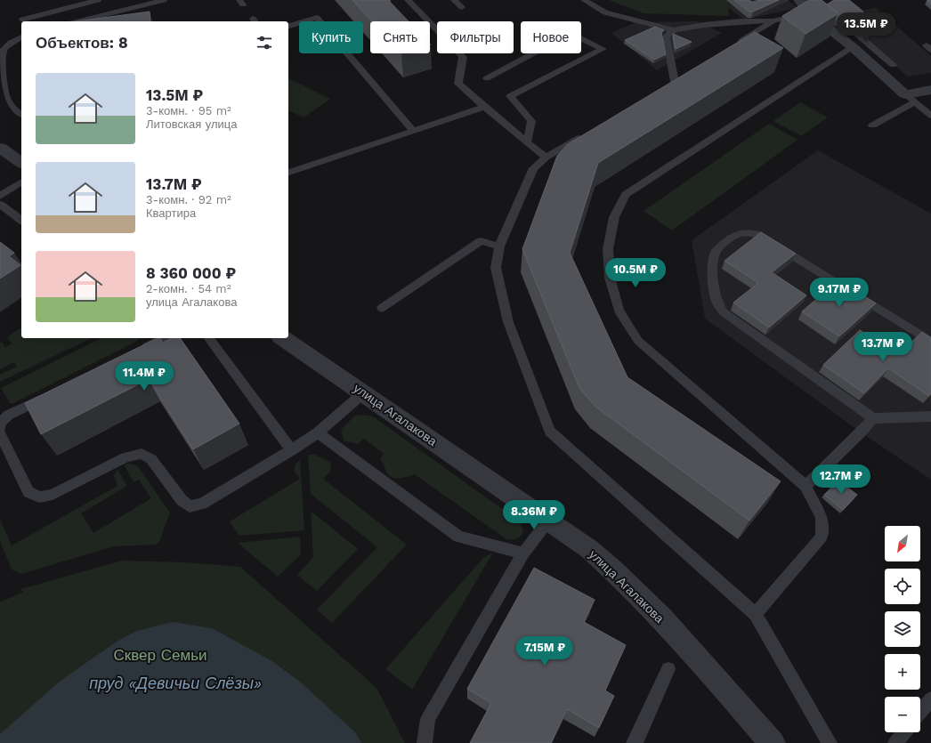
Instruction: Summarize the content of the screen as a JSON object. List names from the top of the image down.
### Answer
{
  "streets": {
    "street": ["улица Агалакова"]
  },
  "water": ["пруд «Девичьи Слёзы»"],
  "parks": ["Сквер Семьи"],
  "north": "bottom left",
  "page": {
    "price": [
      "13.5M ₽",
      "10.5M ₽",
      "9.17M ₽",
      "13.7M ₽",
      "11.4M ₽",
      "12.7M ₽",
      "8.36M ₽",
      "7.15M ₽"
    ],
    "chip": [
      "Купить",
      "Снять",
      "Фильтры",
      "Новое"
    ],
    "heading": "Объектов: 8",
    "list": [
      {
        "name": "13.5M ₽",
        "note": "3-комн. · 95 m² · Литовская улица"
      },
      {
        "name": "13.7M ₽",
        "note": "3-комн. · 92 m² · Квартира"
      },
      {
        "name": "8 360 000 ₽",
        "note": "2-комн. · 54 m² · улица Агалакова"
      }
    ],
    "map_buttons": ["+", "−"]
  }
}
